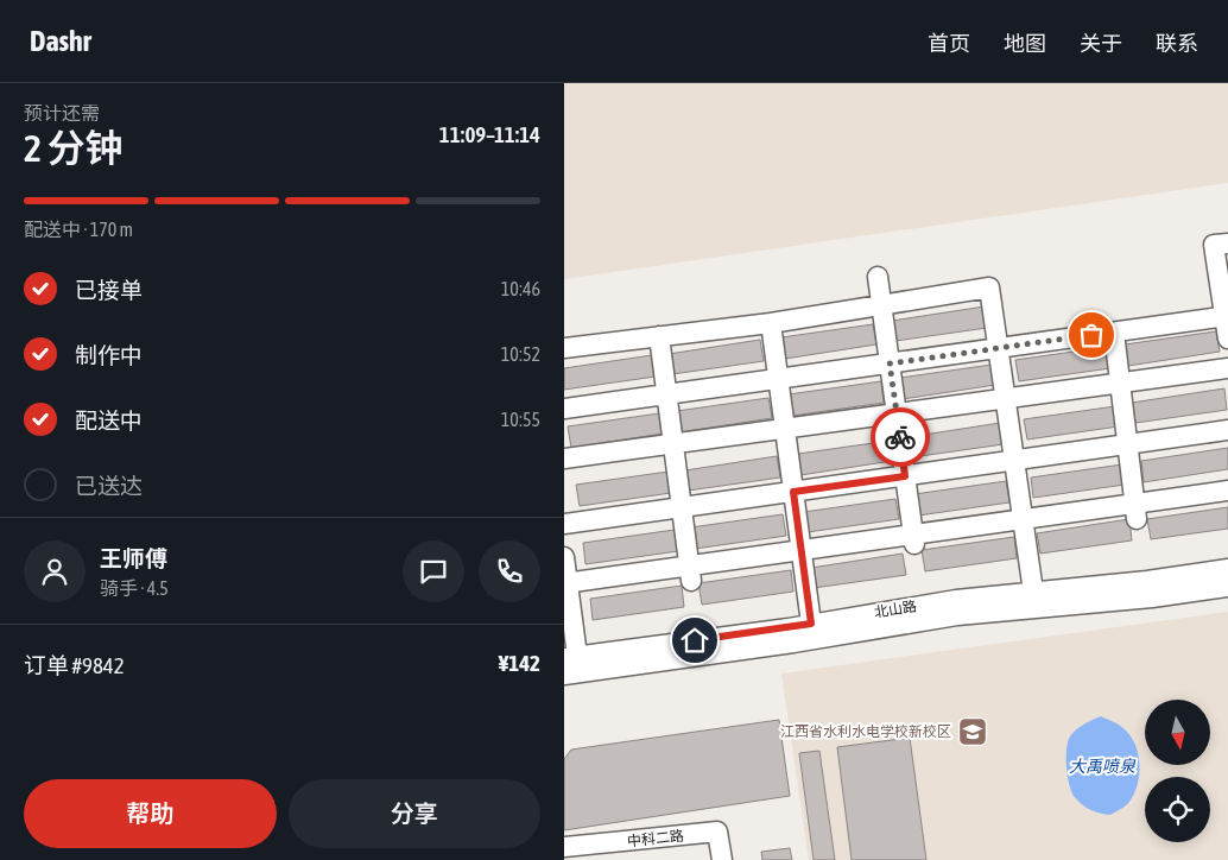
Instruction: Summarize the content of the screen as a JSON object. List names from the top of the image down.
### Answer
{
  "streets": {
    "street": ["北山路", "中科二路"]
  },
  "water": ["大禹喷泉"],
  "places": {
    "school or university": ["江西省水利水电学校新校区"]
  },
  "north": "bottom",
  "page": {
    "header": "Dashr",
    "nav": [
      "首页",
      "地图",
      "关于",
      "联系"
    ],
    "heading": ["2 分钟", "预计还需", "11:09–11:14"],
    "panel": [
      "王师傅",
      "骑手 · 4.5",
      "订单 #9842",
      "¥142"
    ],
    "bar": "配送中 · 170 m",
    "list": [
      ["已接单", "10:46"],
      ["制作中", "10:52"],
      ["配送中", "10:55"],
      "已送达"
    ],
    "buttons": ["帮助", "分享"]
  }
}
